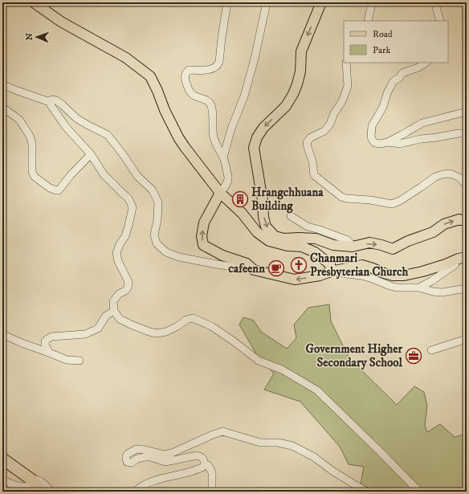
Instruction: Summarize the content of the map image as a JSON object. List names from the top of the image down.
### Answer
{
  "places": {
    "building": ["Hrangchhuana Building"],
    "church": ["Chanmari Presbyterian Church"],
    "cafe": ["cafeenn"],
    "office": ["Government Higher Secondary School"]
  },
  "legend": ["Road", "Park"],
  "north": "left"
}
